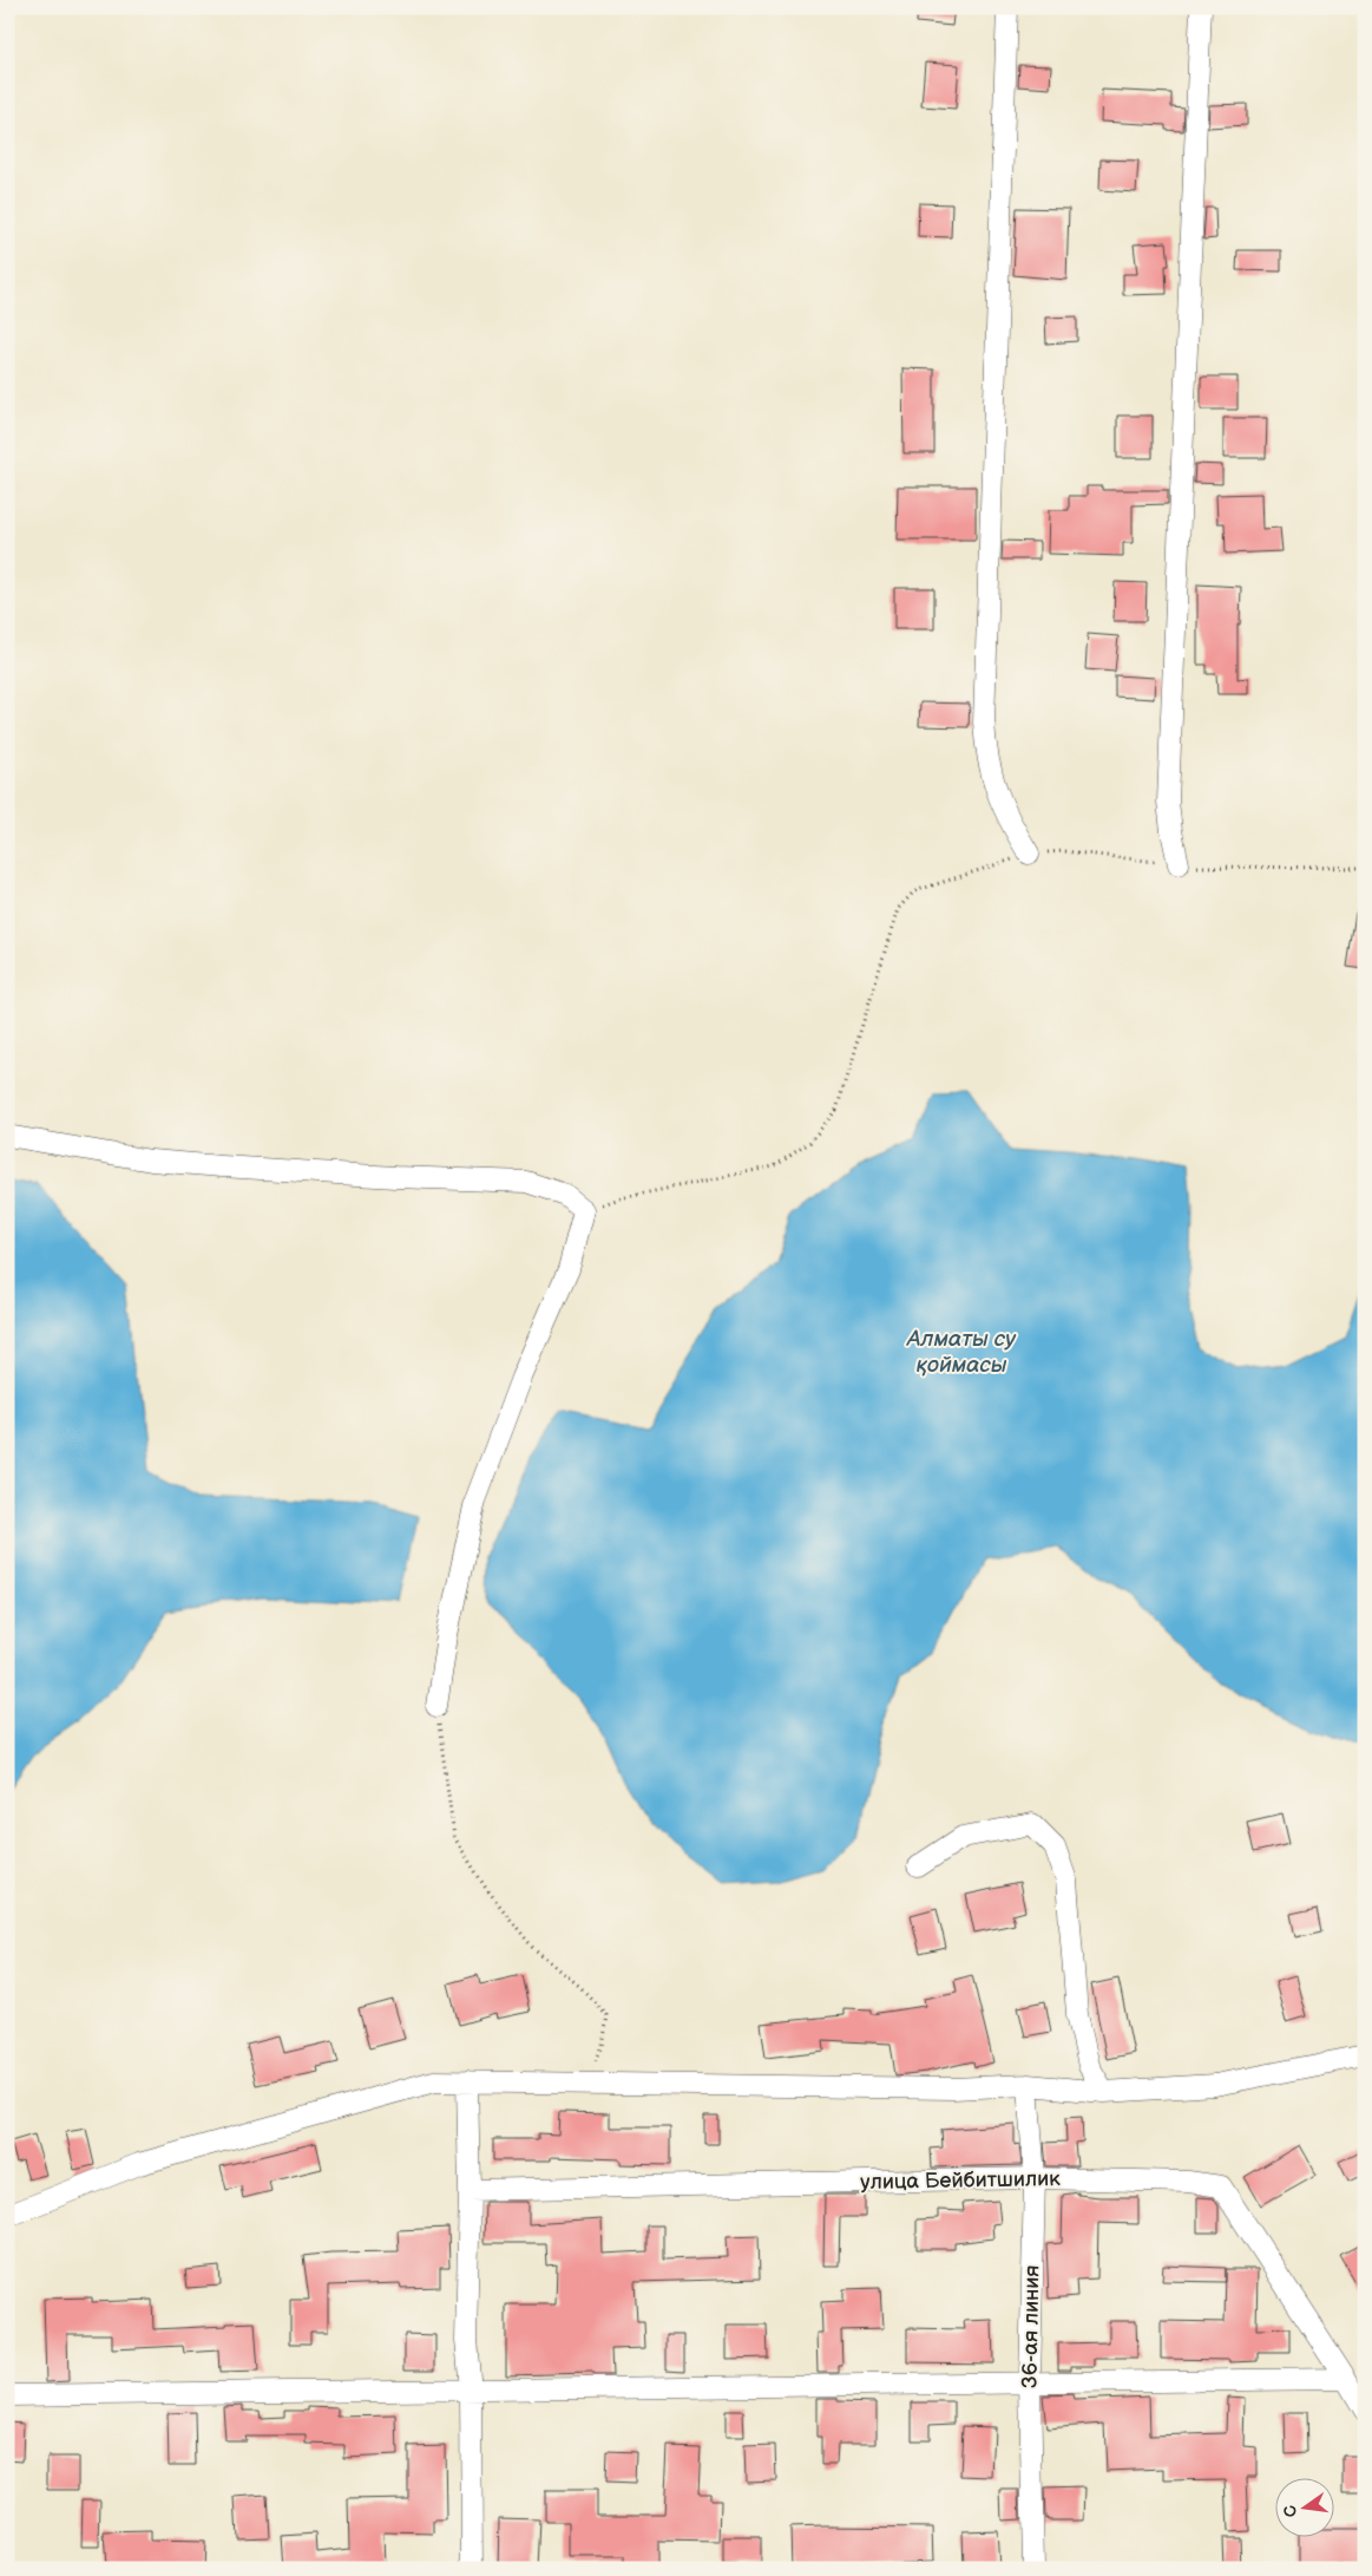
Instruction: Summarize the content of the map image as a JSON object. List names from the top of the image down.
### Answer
{
  "streets": {
    "street": ["улица Бейбитшилик", "36-ая линия"]
  },
  "crossings": [
    ["улица Бейбитшилик", "36-ая линия"]
  ],
  "water": ["Алматы су қоймасы"],
  "north": "left"
}
